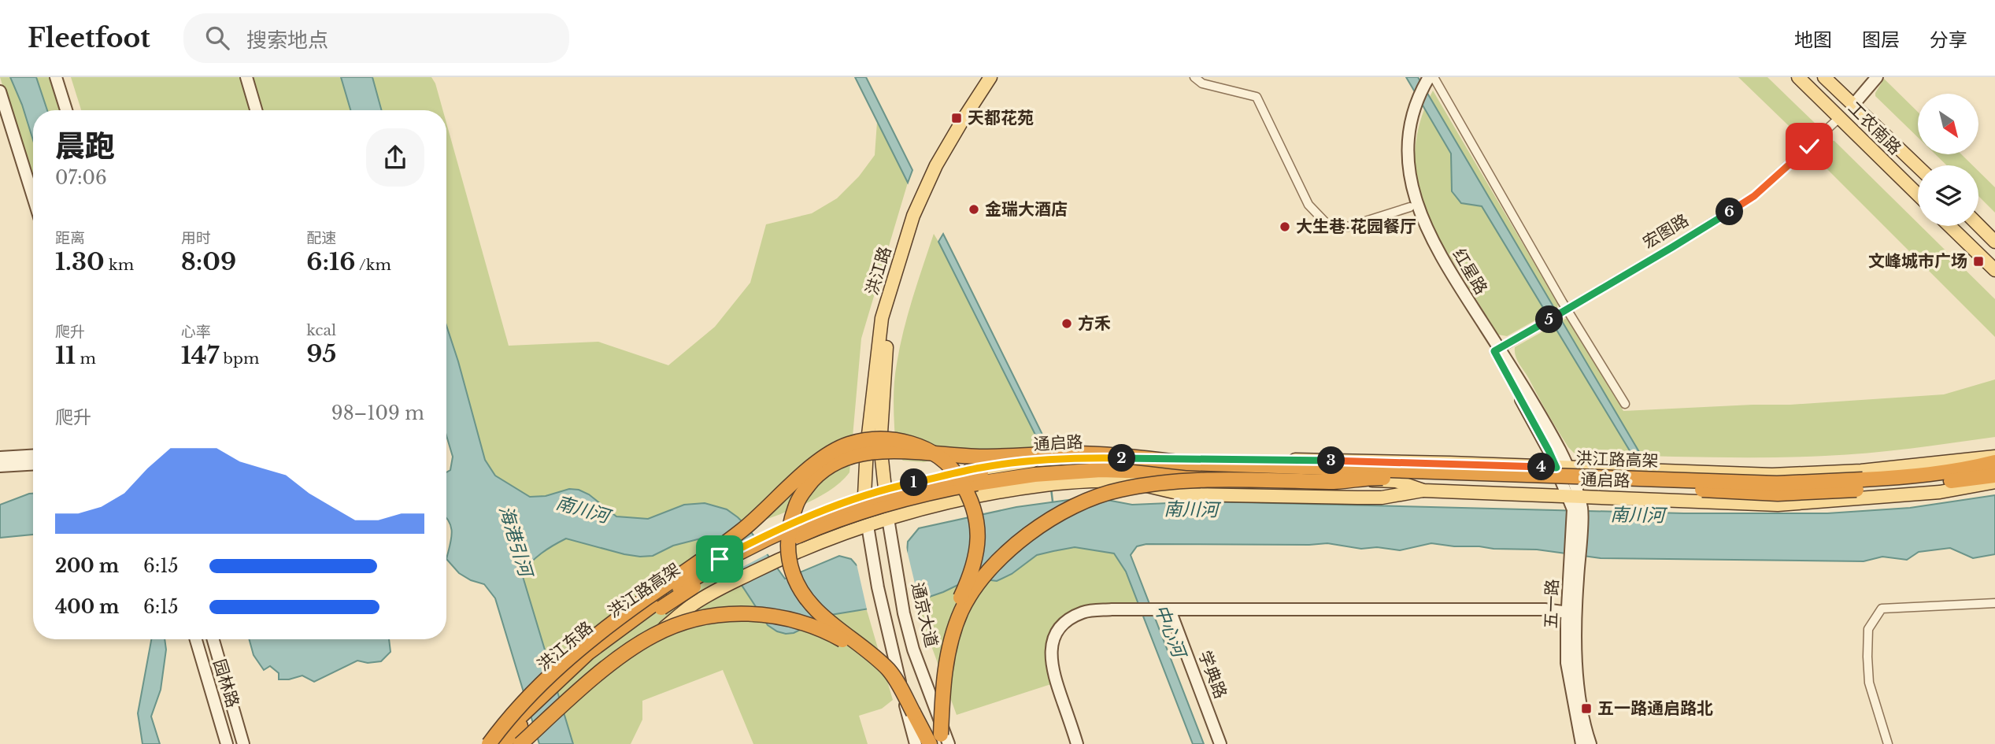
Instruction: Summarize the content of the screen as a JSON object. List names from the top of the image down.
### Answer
{
  "streets": {
    "highway": ["洪江路高架"],
    "main road": [
      "工农南路",
      "洪江路",
      "红星路",
      "通启路",
      "五一路",
      "通京大道",
      "洪江东路",
      "学典路",
      "园林路"
    ],
    "street": ["宏图路"]
  },
  "crossings": [
    ["工农南路", "宏图路"],
    ["宏图路", "红星路"],
    ["洪江路", "通启路"],
    ["洪江路", "通京大道"],
    ["洪江路", "洪江东路"],
    ["红星路", "通启路"],
    ["红星路", "五一路"],
    ["通启路", "五一路"],
    ["通启路", "通京大道"],
    ["通启路", "洪江东路"],
    ["洪江路高架", "洪江东路"],
    ["通京大道", "洪江东路"]
  ],
  "water": ["南川河", "海港引河", "中心河"],
  "places": {
    "transit": ["天都花苑", "文峰城市广场", "五一路通启路北"],
    "other": ["金瑞大酒店", "大生巷·花园餐厅", "方禾"]
  },
  "north": "bottom right",
  "page": {
    "header": "Fleetfoot",
    "search": "搜索地点",
    "nav": ["地图", "图层", "分享"],
    "heading": ["晨跑", "07:06"],
    "pins": [
      "6",
      "5",
      "2",
      "3",
      "4",
      "1"
    ],
    "stats": [
      ["距离", "1.30 km"],
      ["用时", "8:09"],
      ["配速", "6:16 /km"],
      ["爬升", "11 m"],
      ["心率", "147 bpm"],
      ["kcal", "95"]
    ],
    "chart": ["爬升", "98–109 m"],
    "list": [
      {
        "name": "200 m",
        "note": "6:15"
      },
      {
        "name": "400 m",
        "note": "6:15"
      }
    ]
  }
}
